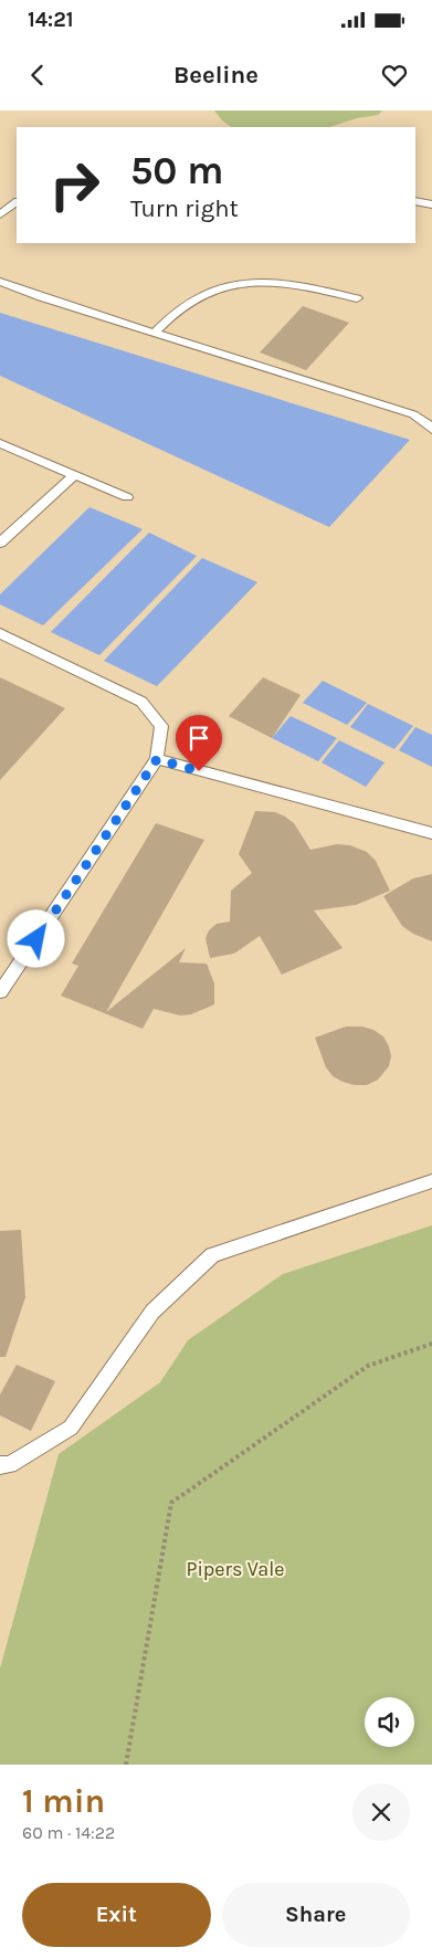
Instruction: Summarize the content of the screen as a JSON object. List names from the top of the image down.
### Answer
{
  "parks": ["Pipers Vale"],
  "page": {
    "status": "14:21",
    "header": "Beeline",
    "turn": ["50 m", "Turn right"],
    "heading": ["1 min", "60 m · 14:22"],
    "buttons": ["Exit", "Share"]
  }
}
